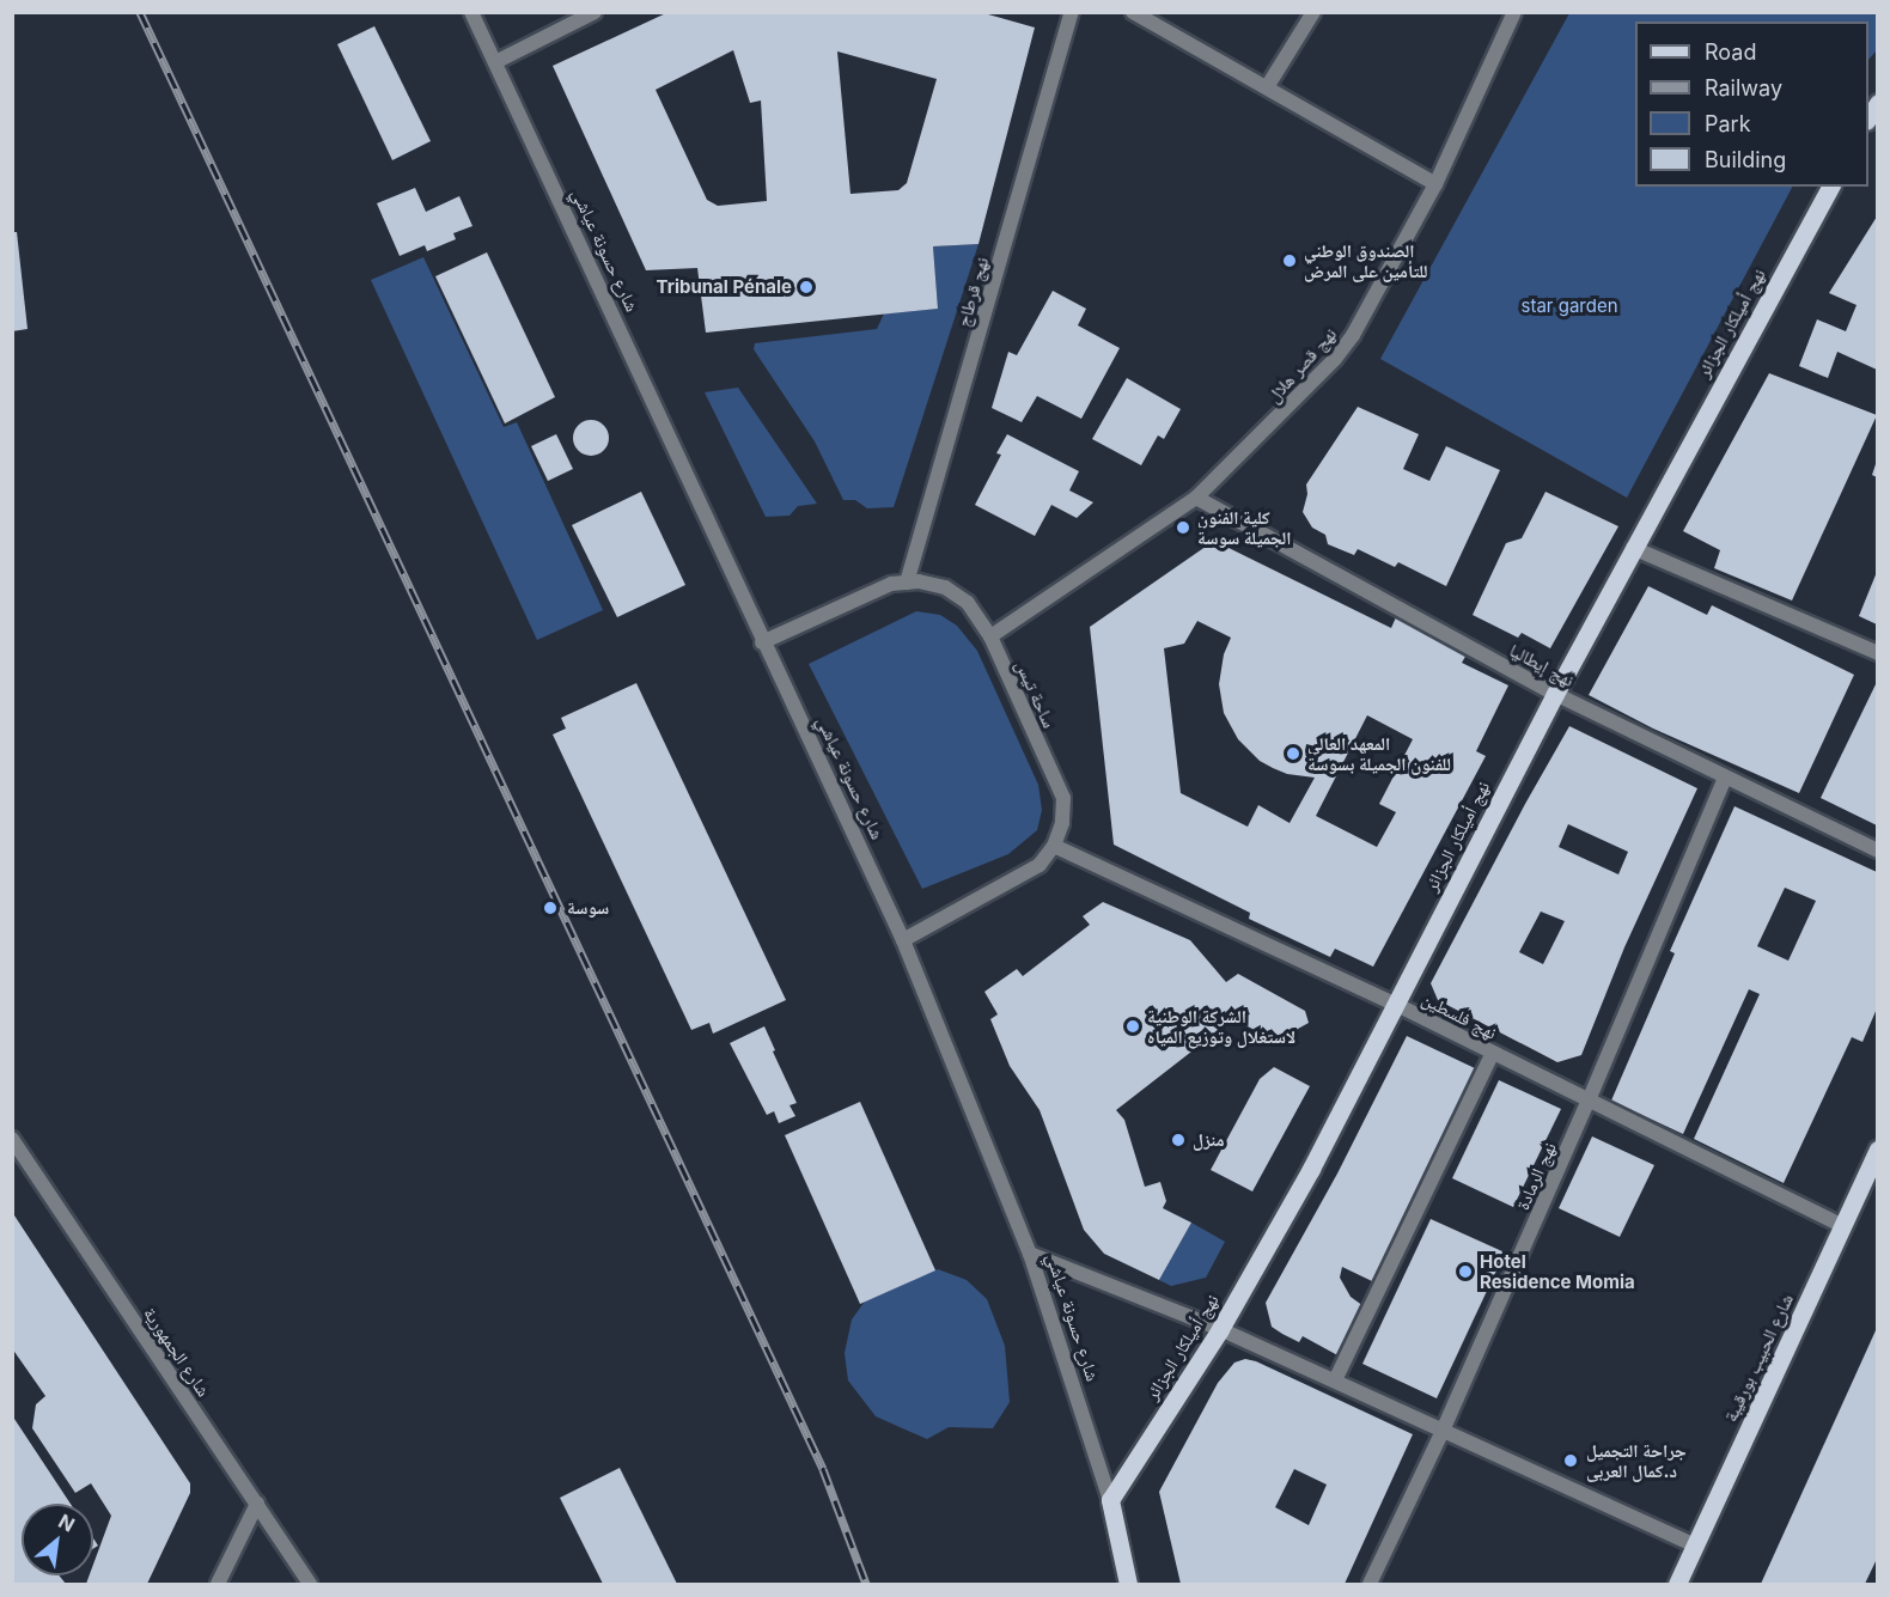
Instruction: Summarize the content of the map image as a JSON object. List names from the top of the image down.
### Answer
{
  "streets": {
    "main road": ["شارع حسونة عياشي", "نهج أميلكار الجزائر", "شارع الحبيب بورقيبة"],
    "street": [
      "نهج قرطاج",
      "نهج قصر هلال",
      "نهج إيطاليا",
      "ساحة تيس",
      "نهج فلسطين",
      "نهج الرمادة",
      "شارع الجمهورية"
    ]
  },
  "crossings": [
    ["شارع حسونة عياشي", "نهج أميلكار الجزائر"],
    ["شارع حسونة عياشي", "ساحة تيس"],
    ["نهج قرطاج", "ساحة تيس"],
    ["نهج أميلكار الجزائر", "نهج إيطاليا"],
    ["نهج أميلكار الجزائر", "نهج فلسطين"],
    ["نهج قصر هلال", "نهج إيطاليا"],
    ["نهج قصر هلال", "ساحة تيس"],
    ["نهج إيطاليا", "نهج الرمادة"],
    ["ساحة تيس", "نهج فلسطين"],
    ["نهج فلسطين", "نهج الرمادة"],
    ["نهج فلسطين", "شارع الحبيب بورقيبة"]
  ],
  "parks": ["star garden"],
  "places": [
    "الصندوق الوطني للتأمين على المرض",
    "Tribunal Pénale",
    "كلية الفنون الجميلة سوسة",
    "المعهد العالي للفنون الجميلة بسوسة",
    "سوسة",
    "الشركة الوطنية لاستغلال وتوزيع المياه",
    "منزل",
    "Hotel Residence Momia",
    "جراحة التجميل د.كمال العربى"
  ],
  "legend": [
    "Road",
    "Railway",
    "Park",
    "Building"
  ],
  "north": "top right"
}
